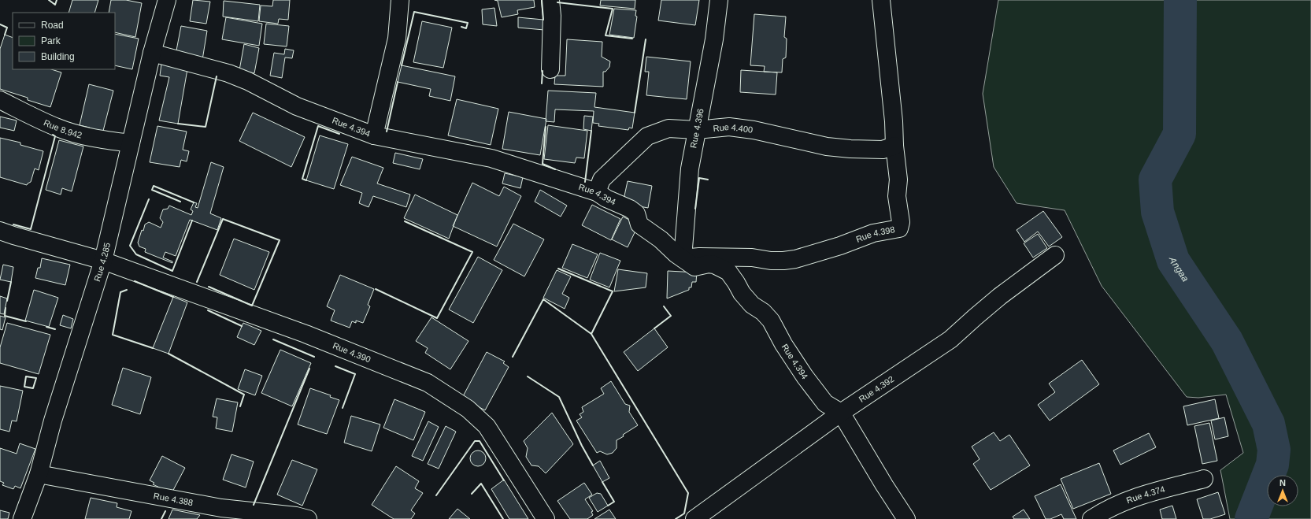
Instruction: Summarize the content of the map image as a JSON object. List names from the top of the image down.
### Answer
{
  "streets": {
    "street": [
      "Rue 4.394",
      "Rue 8.942",
      "Rue 4.396",
      "Rue 4.400",
      "Rue 4.398",
      "Rue 4.285",
      "Rue 4.390",
      "Rue 4.392",
      "Rue 4.374",
      "Rue 4.388"
    ]
  },
  "crossings": [
    ["Rue 4.394", "Rue 4.396"],
    ["Rue 4.394", "Rue 4.400"],
    ["Rue 4.394", "Rue 4.398"],
    ["Rue 4.394", "Rue 4.285"],
    ["Rue 4.394", "Rue 4.392"],
    ["Rue 8.942", "Rue 4.285"],
    ["Rue 4.396", "Rue 4.400"],
    ["Rue 4.396", "Rue 4.398"],
    ["Rue 4.400", "Rue 4.398"],
    ["Rue 4.285", "Rue 4.390"],
    ["Rue 4.285", "Rue 4.388"]
  ],
  "water": ["Angaa"],
  "legend": ["Road", "Park", "Building"],
  "north": "top"
}
